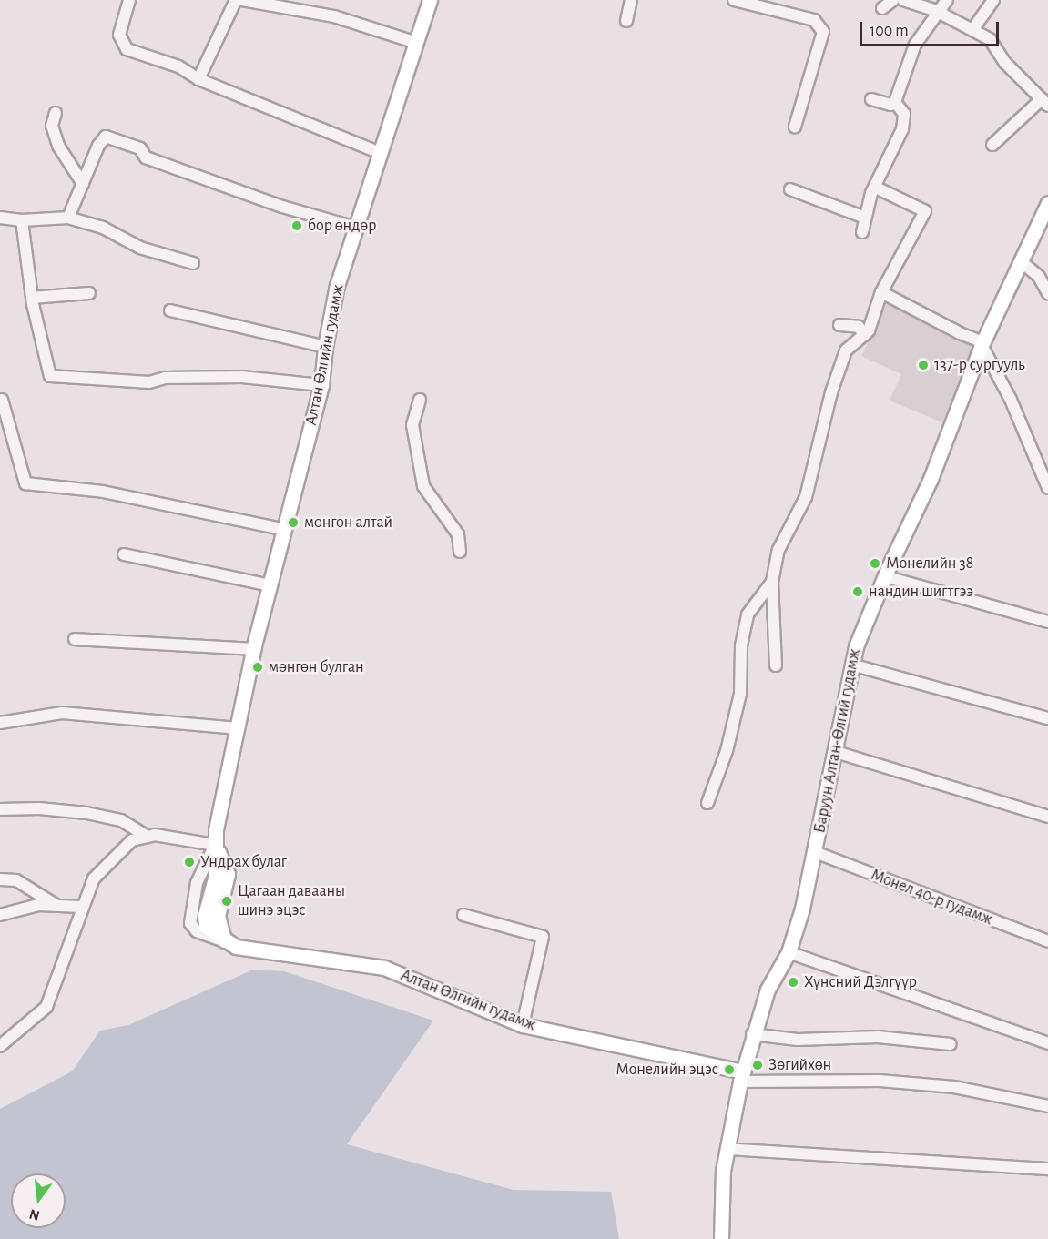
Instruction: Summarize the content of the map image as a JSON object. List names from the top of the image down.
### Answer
{
  "streets": {
    "main road": ["Алтан Өлгийн гудамж", "Баруун Алтан-Өлгий гудамж"],
    "street": ["Монел 40-р гудамж"]
  },
  "crossings": [
    ["Алтан Өлгийн гудамж", "Баруун Алтан-Өлгий гудамж"],
    ["Баруун Алтан-Өлгий гудамж", "Монел 40-р гудамж"]
  ],
  "places": [
    "бор өндөр",
    "137-р сургууль",
    "мөнгөн алтай",
    "Монелийн 38",
    "нандин шигтгээ",
    "мөнгөн булган",
    "Ундрах булаг",
    "Цагаан давааны шинэ эцэс",
    "Хүнсний Дэлгүүр",
    "Зөгийхөн",
    "Монелийн эцэс"
  ],
  "scale_bar": "100 m",
  "north": "bottom"
}
